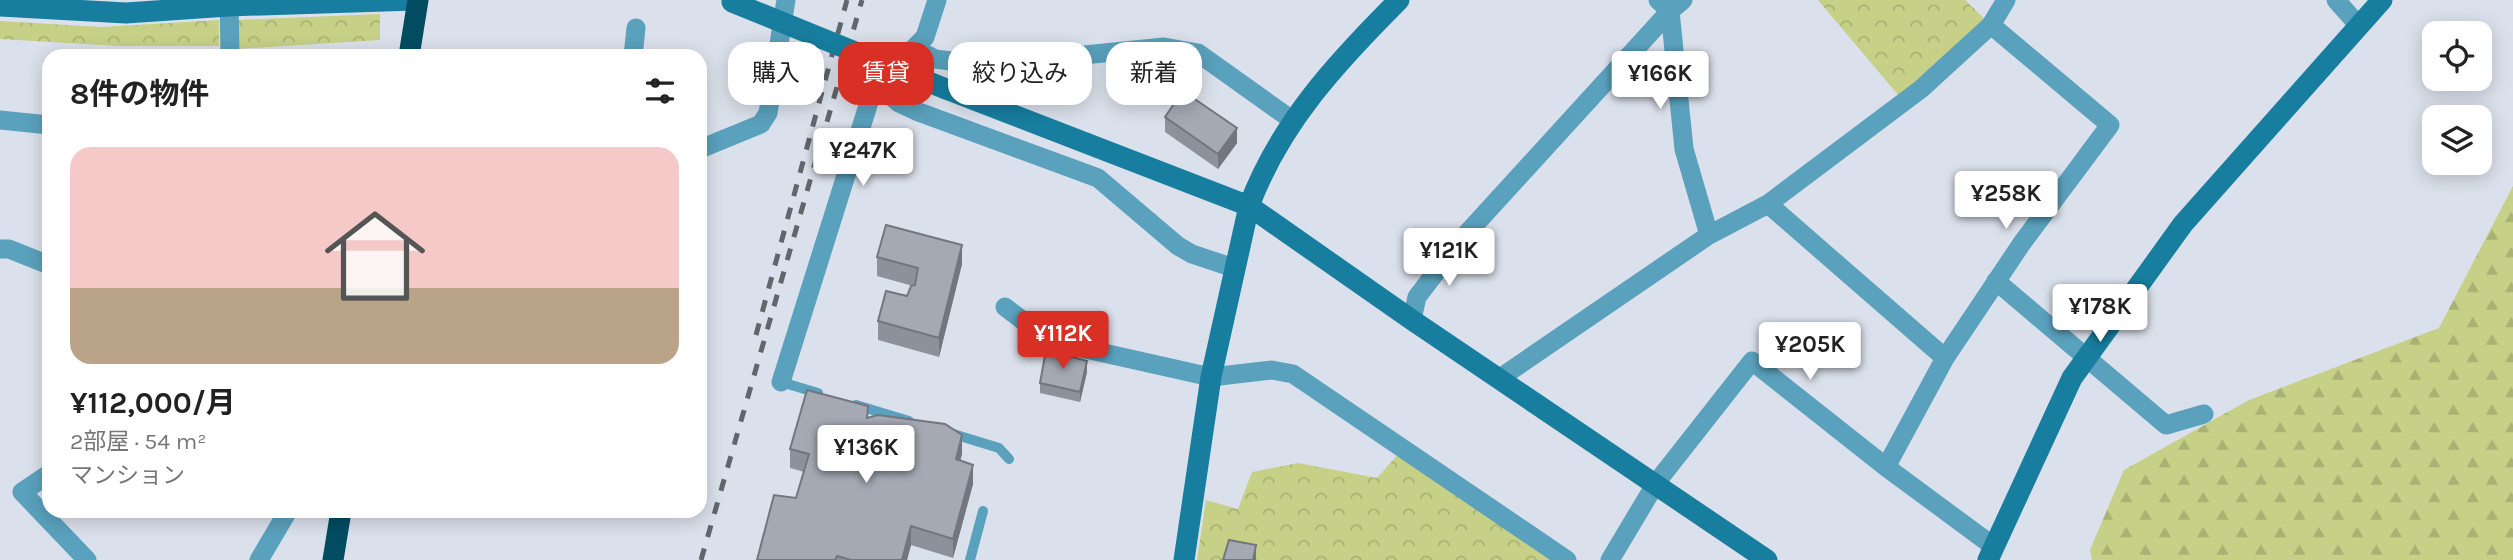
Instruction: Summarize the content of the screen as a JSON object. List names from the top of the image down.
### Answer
{
  "page": {
    "chip": [
      "購入",
      "賃貸",
      "絞り込み",
      "新着"
    ],
    "heading": "8件の物件",
    "price": [
      "¥166K",
      "¥247K",
      "¥258K",
      "¥121K",
      "¥178K",
      "¥112K",
      "¥205K",
      "¥136K"
    ],
    "list": [
      {
        "name": "¥112,000/月",
        "note": "2部屋 · 54 m² · マンション"
      }
    ]
  }
}
